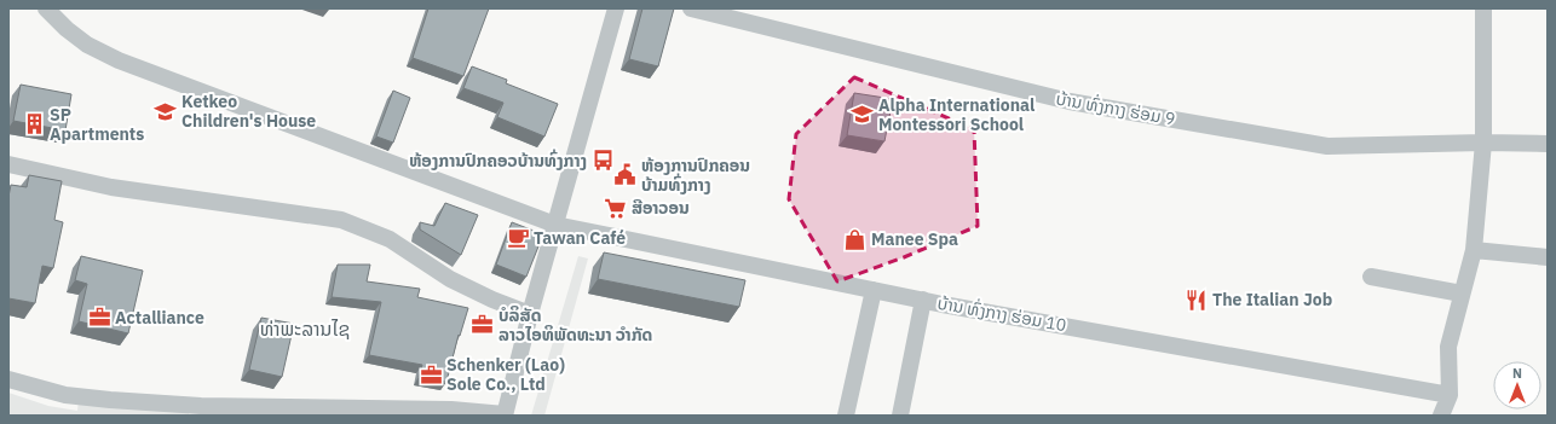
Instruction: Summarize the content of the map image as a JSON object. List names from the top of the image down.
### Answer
{
  "streets": {
    "street": ["ບ້ານ ທົ່ງກາງ ຮ່ອມ 9", "ບ້ານ ທົ່ງກາງ ຮ່ອມ 10"]
  },
  "districts": ["ທ່າພະລານໄຊ"],
  "places": {
    "school or university": ["Ketkeo Children's House", "Alpha International Montessori School"],
    "building": ["SP Apartments"],
    "bus stop": ["ຫ້ອງການປົກຄອວບ້ານທົ່ງກາງ"],
    "public building": ["ຫ້ອງການປົກຄອນ ບ້າມທົ່ງກາງ"],
    "supermarket": ["ສີອາວອນ"],
    "cafe": ["Tawan Café"],
    "shop": ["Manee Spa"],
    "restaurant": ["The Italian Job"],
    "office": ["Actalliance", "ບໍລິສັດ ລາວໄອທິພັດທະນາ ວຳກັດ", "Schenker (Lao) Sole Co., Ltd"]
  },
  "north": "top"
}
